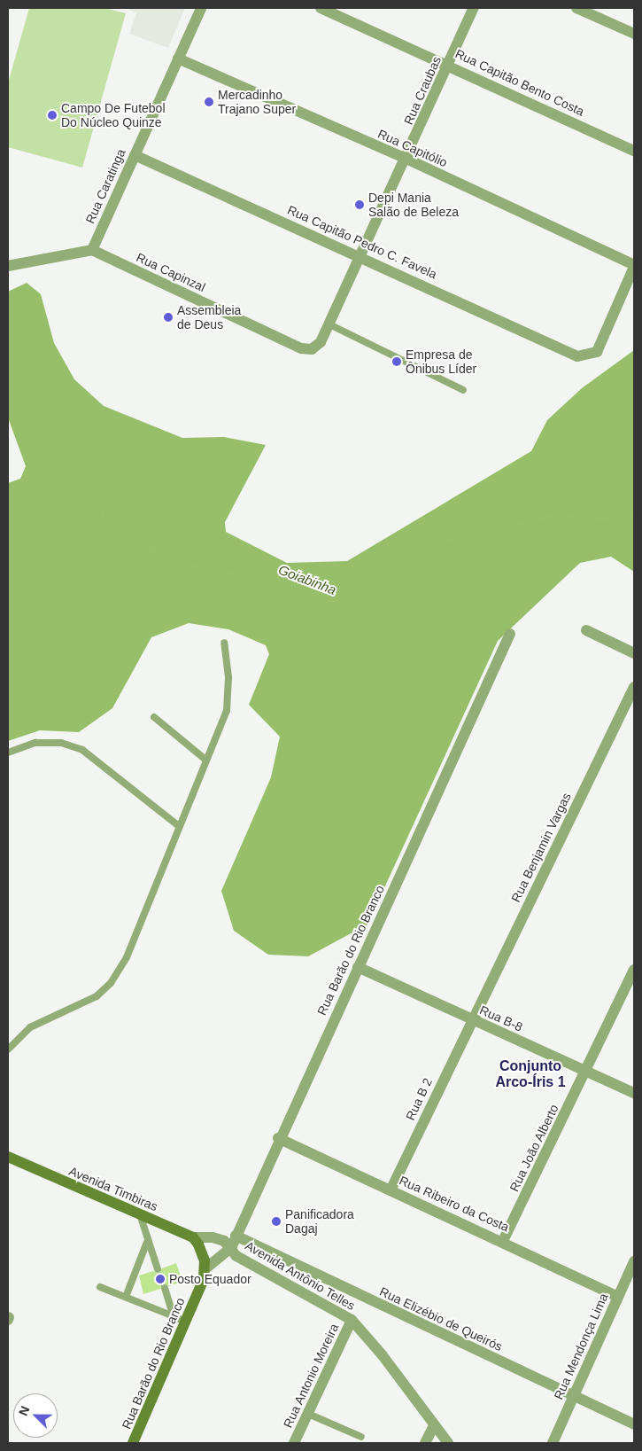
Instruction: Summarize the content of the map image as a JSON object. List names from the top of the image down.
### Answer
{
  "streets": {
    "street": [
      "Rua Capitão Bento Costa",
      "Rua Craubas",
      "Rua Capitólio",
      "Rua Caratinga",
      "Rua Capitão Pedro C. Favela",
      "Rua Capinzal",
      "Rua Benjamin Vargas",
      "Rua Barão do Rio Branco",
      "Rua B-8",
      "Rua B 2",
      "Rua João Alberto",
      "Avenida Timbiras",
      "Rua Ribeiro da Costa",
      "Avenida Antônio Telles",
      "Rua Elizébio de Queirós",
      "Rua Mendonça Lima",
      "Rua Antonio Moreira"
    ]
  },
  "crossings": [
    ["Rua Capitão Bento Costa", "Rua Craubas"],
    ["Rua Craubas", "Rua Capitólio"],
    ["Rua Craubas", "Rua Capitão Pedro C. Favela"],
    ["Rua Craubas", "Rua Capinzal"],
    ["Rua Capitólio", "Rua Caratinga"],
    ["Rua Capitólio", "Rua Capitão Pedro C. Favela"],
    ["Rua Caratinga", "Rua Capitão Pedro C. Favela"],
    ["Rua Caratinga", "Rua Capinzal"],
    ["Rua Benjamin Vargas", "Rua B-8"],
    ["Rua Benjamin Vargas", "Rua B 2"],
    ["Rua Barão do Rio Branco", "Rua B-8"],
    ["Rua Barão do Rio Branco", "Avenida Timbiras"],
    ["Rua Barão do Rio Branco", "Rua Ribeiro da Costa"],
    ["Rua Barão do Rio Branco", "Avenida Antônio Telles"],
    ["Rua Barão do Rio Branco", "Rua Elizébio de Queirós"],
    ["Rua B-8", "Rua B 2"],
    ["Rua B-8", "Rua João Alberto"],
    ["Rua B 2", "Rua Ribeiro da Costa"],
    ["Rua João Alberto", "Rua Ribeiro da Costa"],
    ["Avenida Timbiras", "Avenida Antônio Telles"],
    ["Rua Ribeiro da Costa", "Rua Mendonça Lima"],
    ["Avenida Antônio Telles", "Rua Antonio Moreira"],
    ["Rua Elizébio de Queirós", "Rua Mendonça Lima"]
  ],
  "districts": ["Conjunto Arco-Íris 1"],
  "water": ["Goiabinha"],
  "places": [
    "Mercadinho Trajano Super",
    "Campo De Futebol Do Núcleo Quinze",
    "Depi Mania Salão de Beleza",
    "Assembleia de Deus",
    "Empresa de Ônibus Líder",
    "Panificadora Dagaj",
    "Posto Equador"
  ],
  "north": "top left"
}
